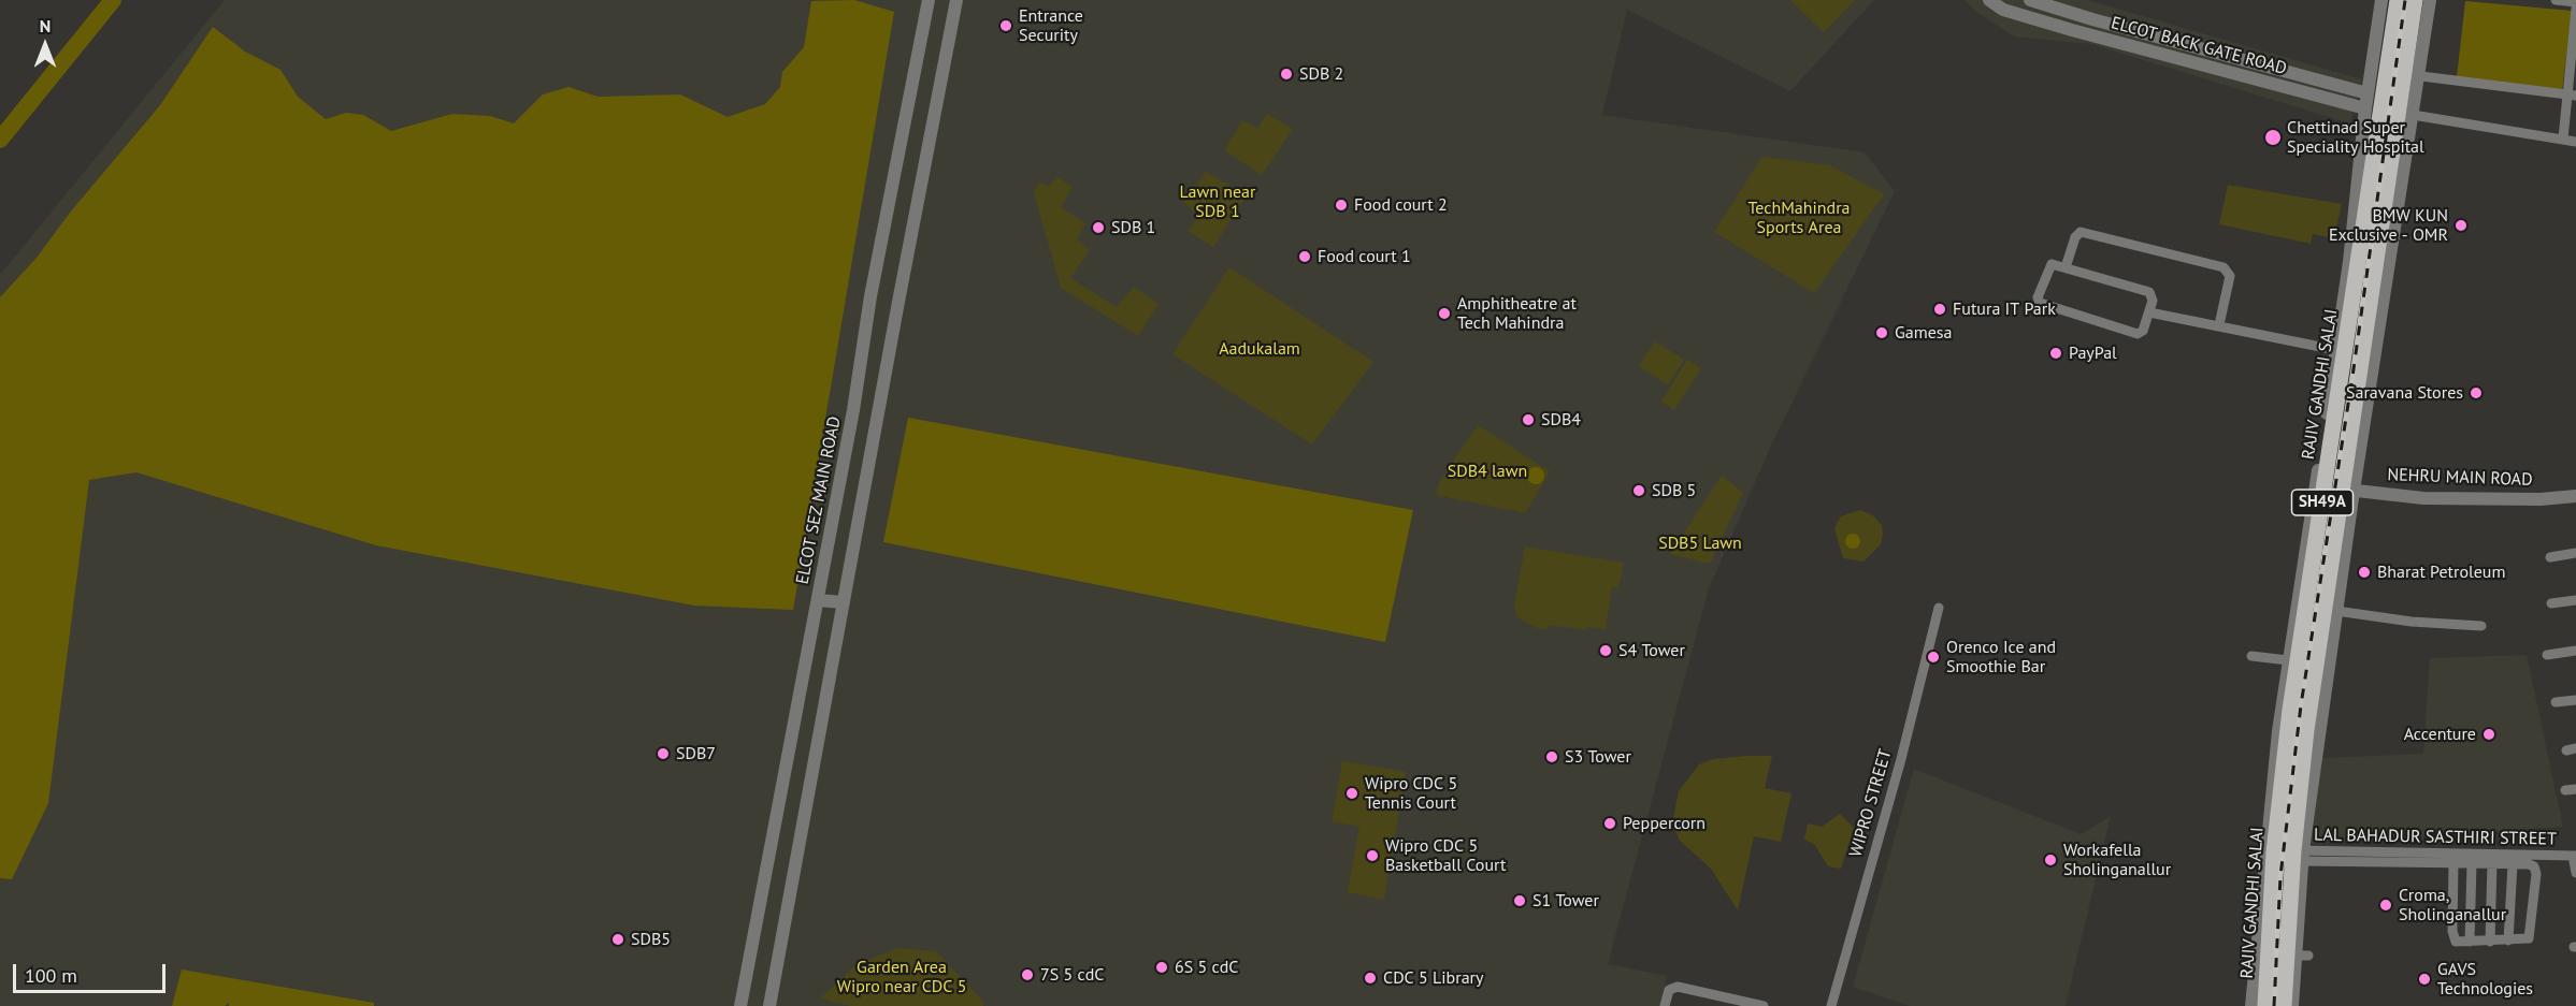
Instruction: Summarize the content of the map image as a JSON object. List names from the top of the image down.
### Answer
{
  "streets": {
    "main road": ["RAJIV GANDHI SALAI", "SH49A"],
    "street": [
      "ELCOT BACK GATE ROAD",
      "NEHRU MAIN ROAD",
      "ELCOT SEZ MAIN ROAD",
      "WIPRO STREET",
      "LAL BAHADUR SASTHIRI STREET"
    ]
  },
  "crossings": [
    ["RAJIV GANDHI SALAI", "NEHRU MAIN ROAD"],
    ["RAJIV GANDHI SALAI", "LAL BAHADUR SASTHIRI STREET"]
  ],
  "parks": [
    "Lawn near SDB 1",
    "TechMahindra Sports Area",
    "Aadukalam",
    "SDB4 lawn",
    "SDB5 Lawn",
    "Garden Area Wipro near CDC 5"
  ],
  "places": [
    "Entrance Security",
    "SDB 2",
    "Chettinad Super Speciality Hospital",
    "Food court 2",
    "BMW KUN Exclusive - OMR",
    "SDB 1",
    "Food court 1",
    "Futura IT Park",
    "Amphitheatre at Tech Mahindra",
    "Gamesa",
    "PayPal",
    "Saravana Stores",
    "SDB4",
    "SDB 5",
    "Bharat Petroleum",
    "S4 Tower",
    "Orenco Ice and Smoothie Bar",
    "Accenture",
    "SDB7",
    "S3 Tower",
    "Wipro CDC 5 Tennis Court",
    "Peppercorn",
    "Wipro CDC 5 Basketball Court",
    "Workafella Sholinganallur",
    "S1 Tower",
    "Croma, Sholinganallur",
    "SDB5",
    "6S 5 cdC",
    "7S 5 cdC",
    "CDC 5 Library",
    "GAVS Technologies"
  ],
  "scale_bar": "100 m",
  "north": "top"
}
